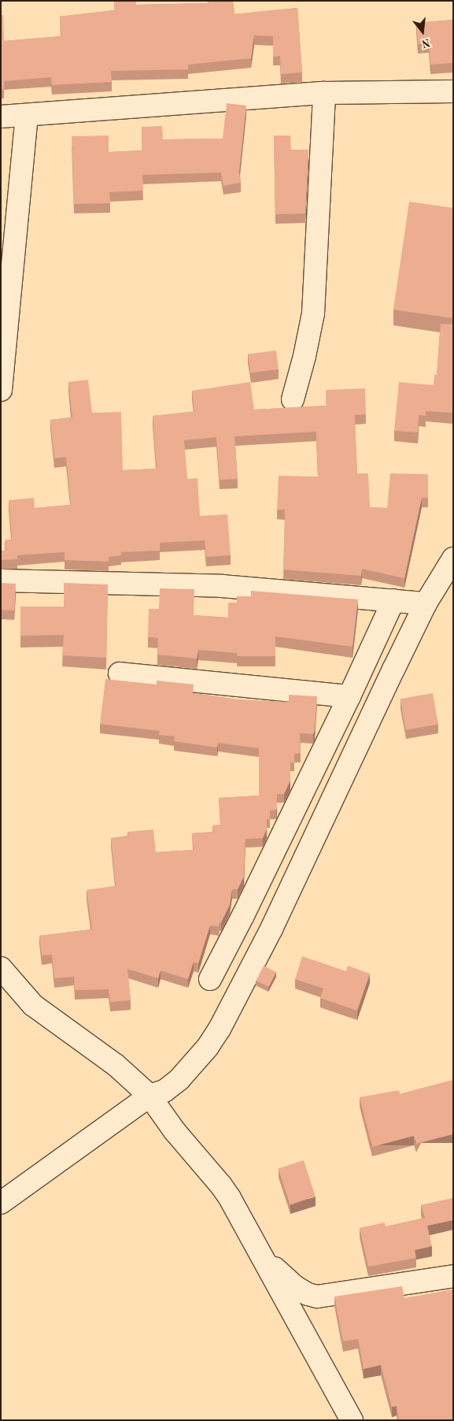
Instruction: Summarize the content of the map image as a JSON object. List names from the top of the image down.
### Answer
{
  "north": "bottom"
}
